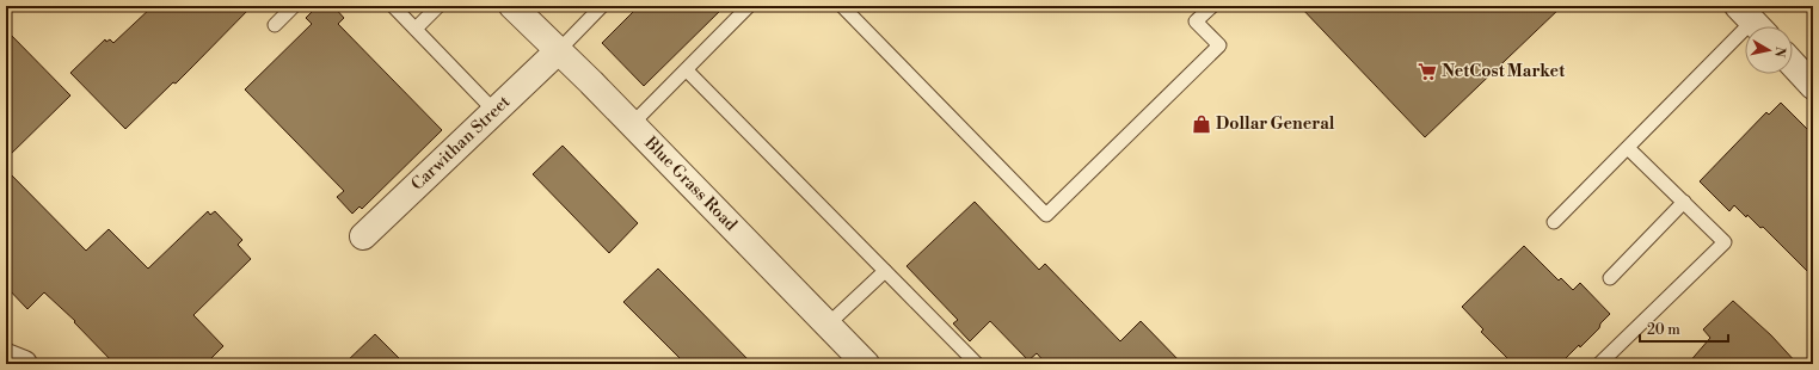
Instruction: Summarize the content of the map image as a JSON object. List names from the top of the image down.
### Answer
{
  "streets": {
    "street": ["Carwithan Street", "Blue Grass Road"]
  },
  "crossings": [
    ["Carwithan Street", "Blue Grass Road"]
  ],
  "places": {
    "supermarket": ["NetCost Market"],
    "shop": ["Dollar General"]
  },
  "scale_bar": "20 m",
  "north": "right"
}
